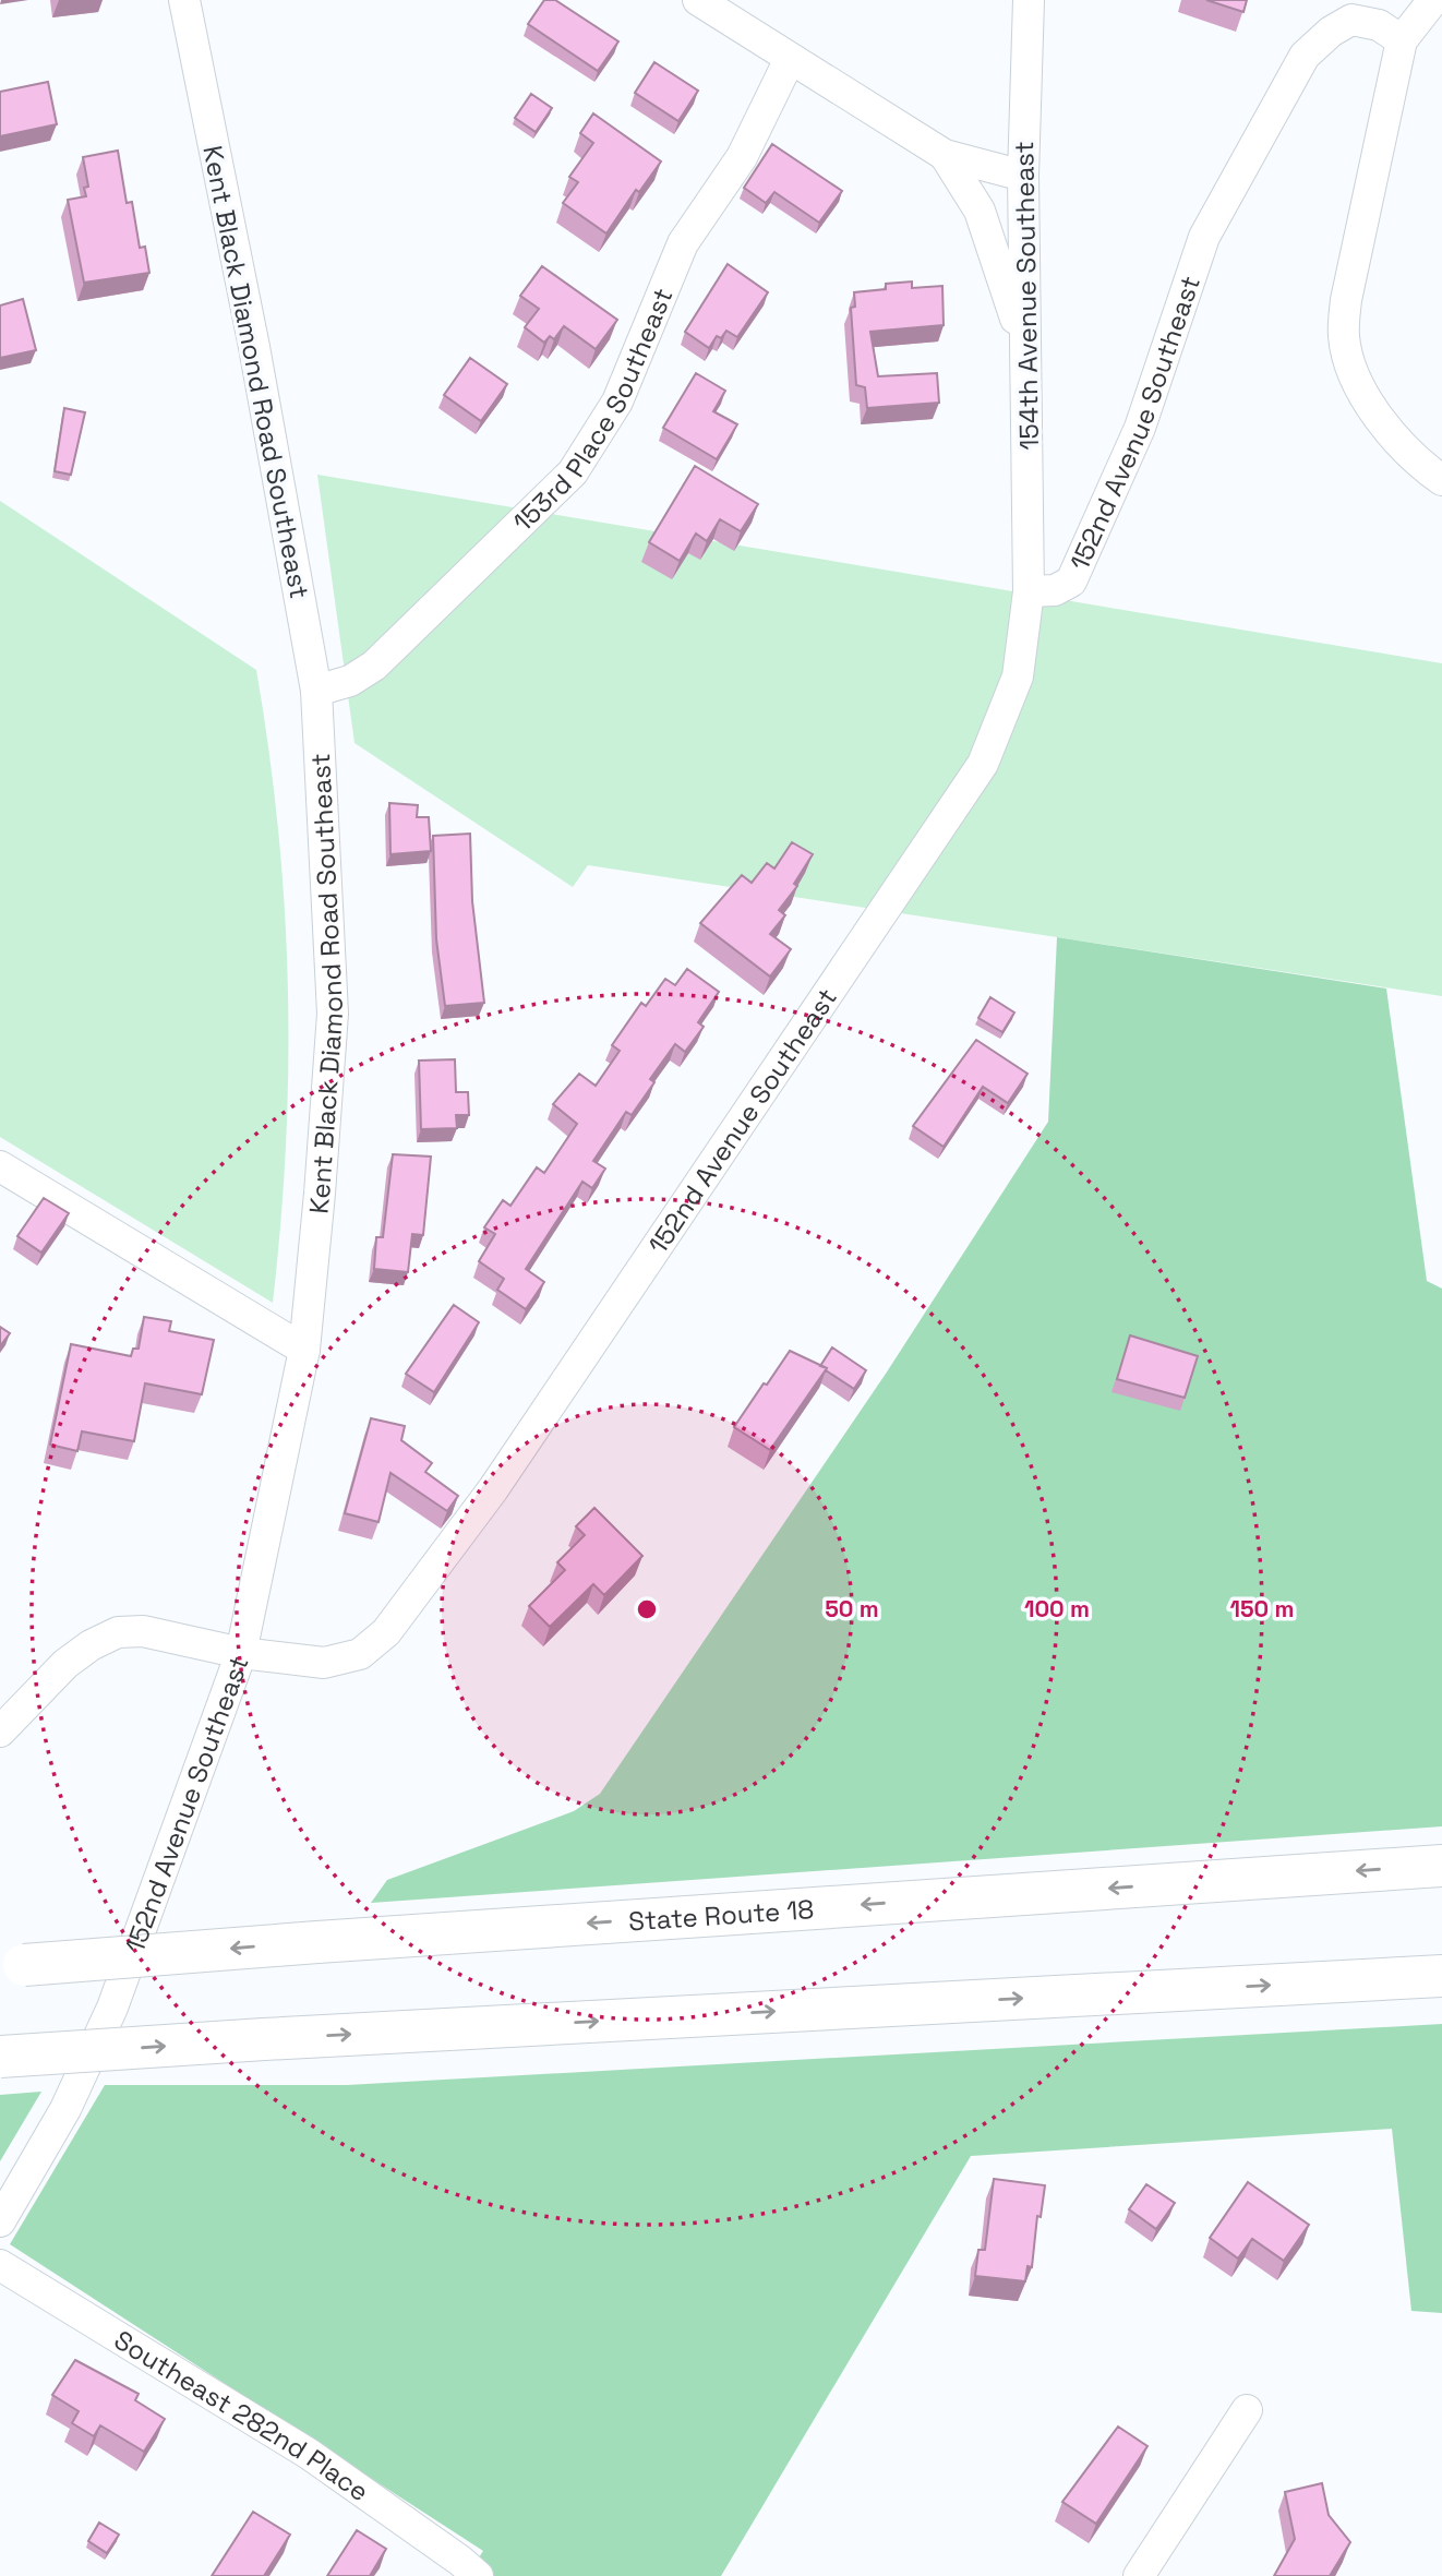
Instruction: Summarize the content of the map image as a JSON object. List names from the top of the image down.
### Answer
{
  "streets": {
    "highway": ["State Route 18"],
    "street": [
      "154th Avenue Southeast",
      "Kent Black Diamond Road Southeast",
      "153rd Place Southeast",
      "152nd Avenue Southeast",
      "Southeast 282nd Place"
    ]
  },
  "crossings": [
    ["154th Avenue Southeast", "152nd Avenue Southeast"],
    ["Kent Black Diamond Road Southeast", "153rd Place Southeast"],
    ["Kent Black Diamond Road Southeast", "152nd Avenue Southeast"]
  ],
  "rings": ["50 m", "100 m", "150 m"]
}
